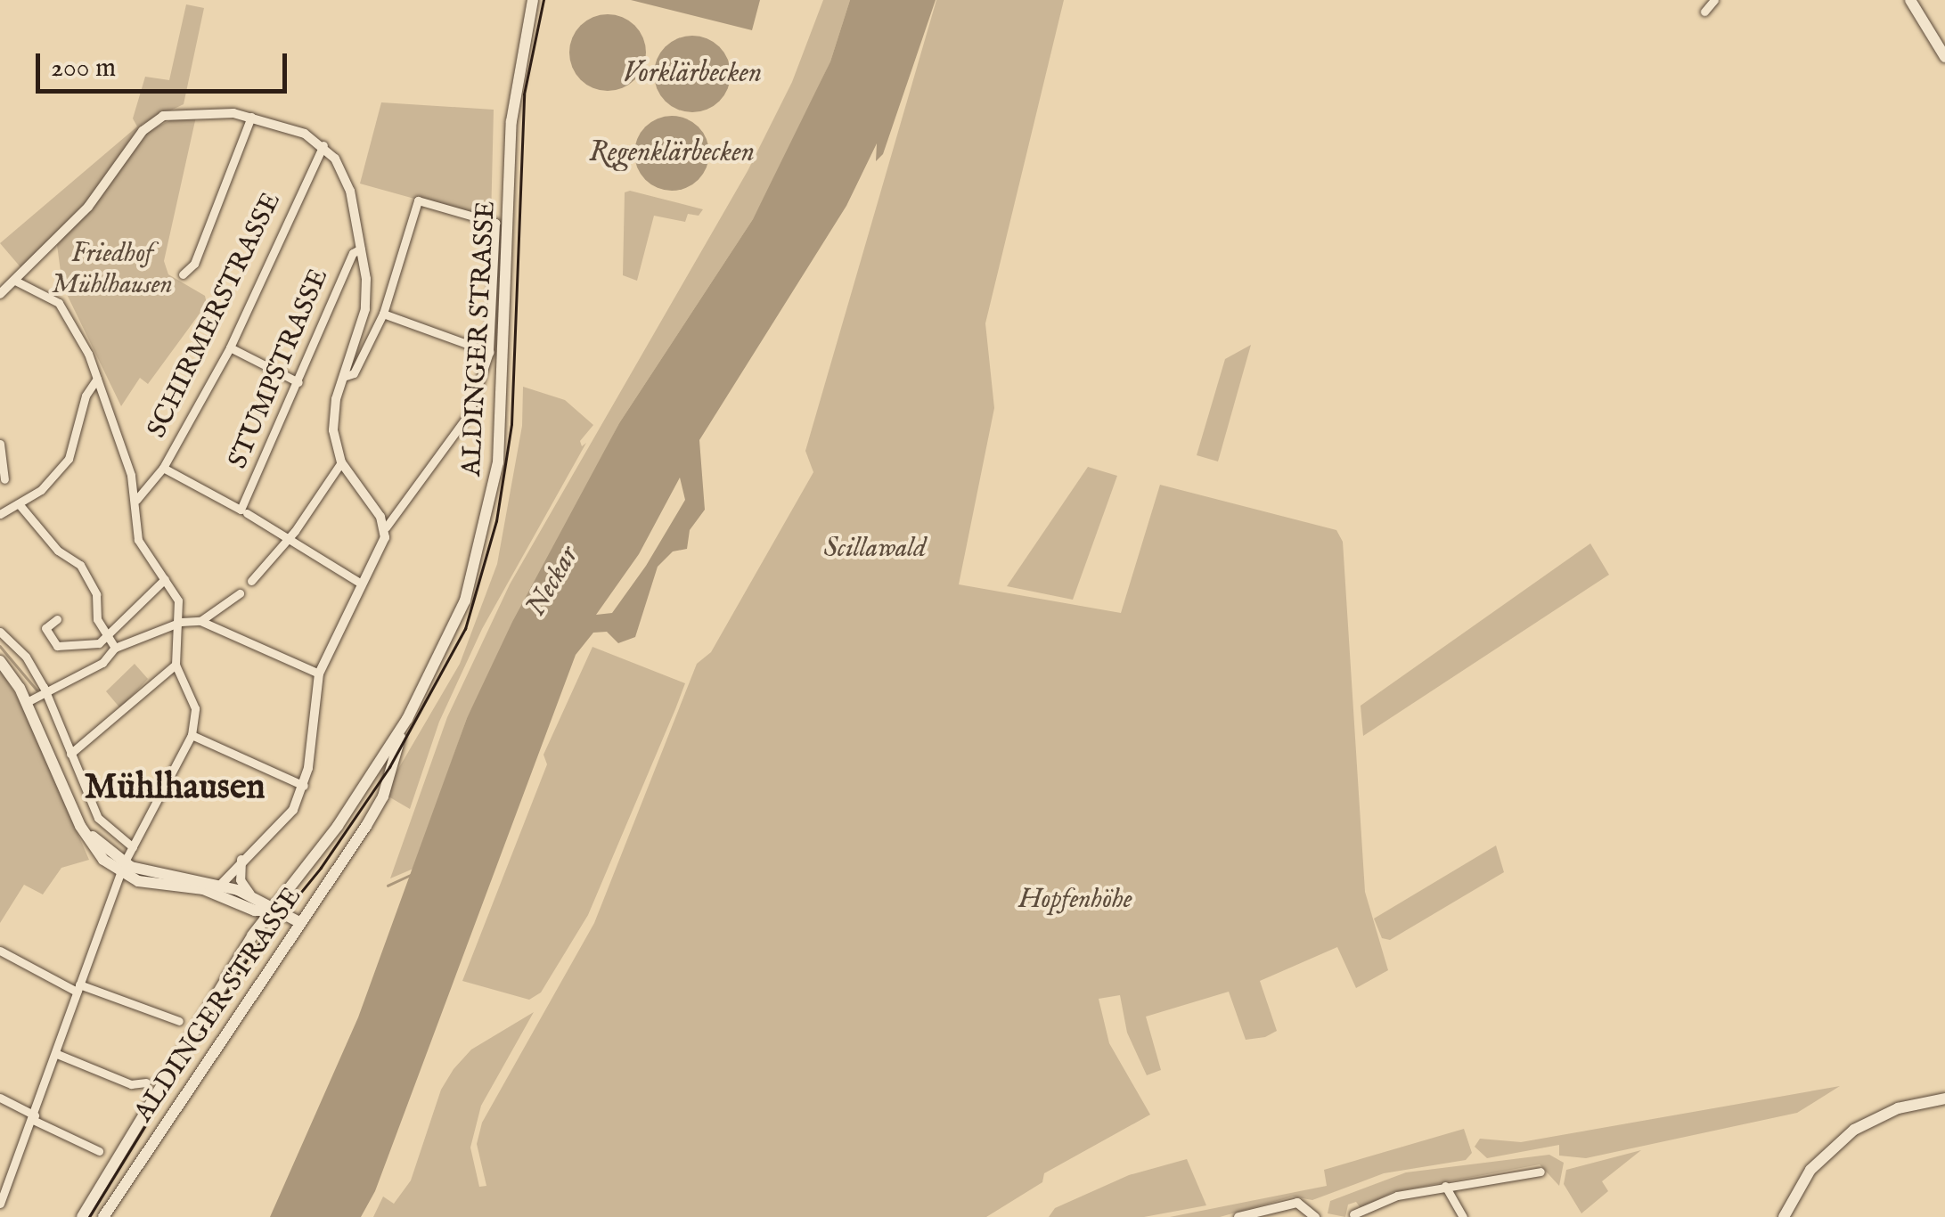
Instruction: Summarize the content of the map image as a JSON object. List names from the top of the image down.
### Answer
{
  "streets": {
    "main road": ["ALDINGER STRASSE"],
    "street": ["SCHIRMERSTRASSE", "STUMPSTRASSE"]
  },
  "districts": ["Mühlhausen"],
  "water": ["Vorklärbecken", "Regenklärbecken", "Neckar"],
  "parks": ["Friedhof Mühlhausen", "Scillawald", "Hopfenhöhe"],
  "scale_bar": "200 m"
}
